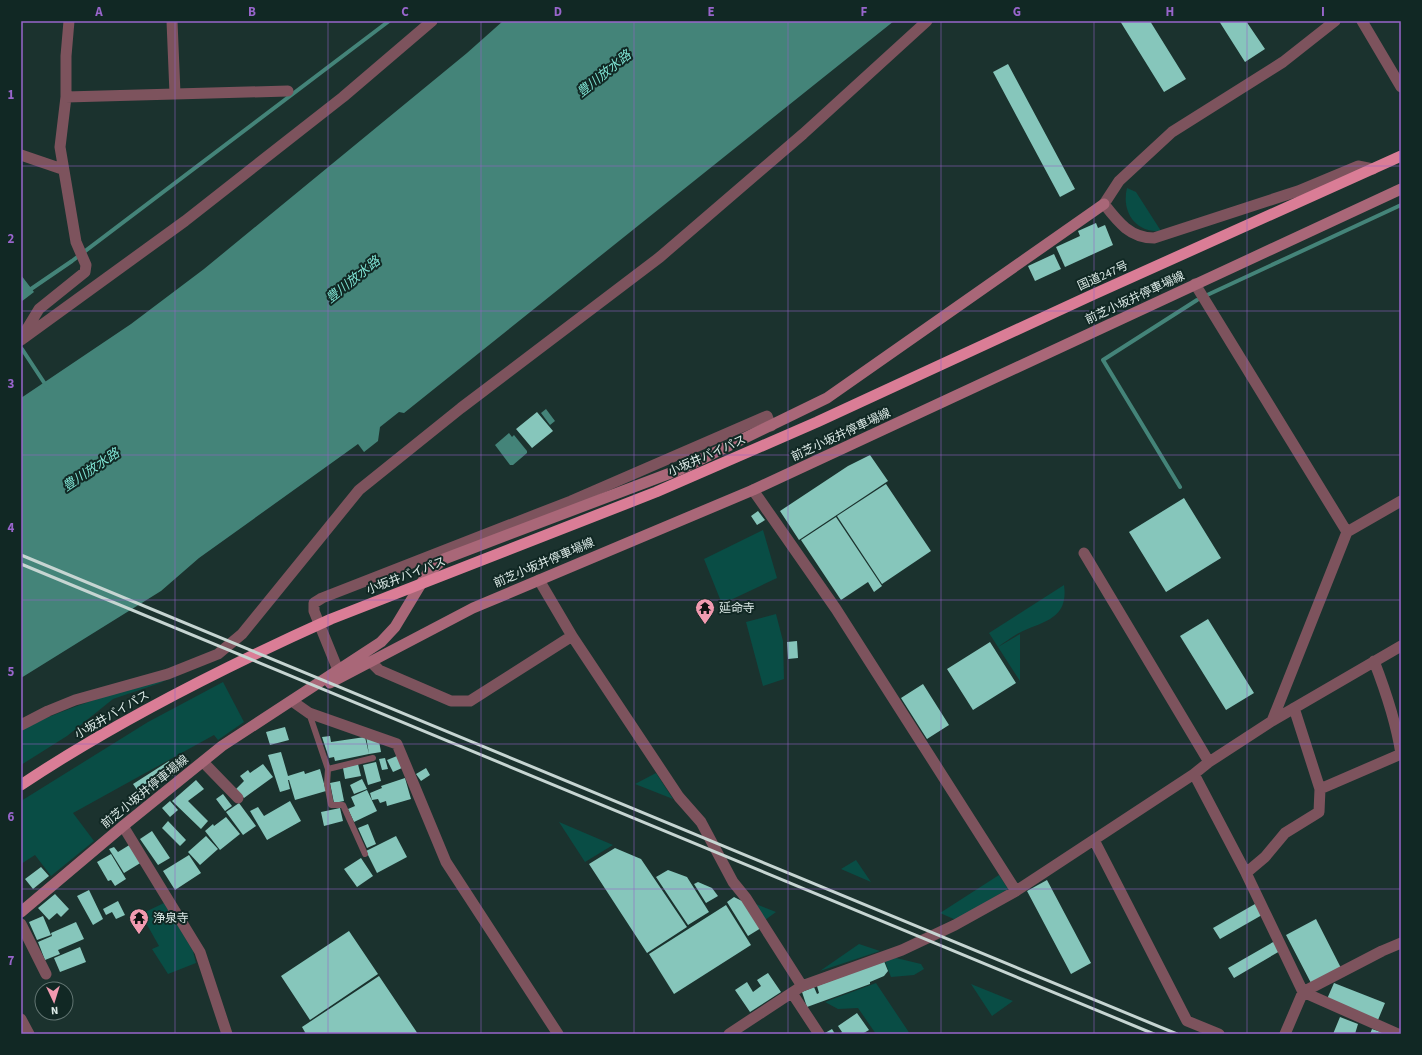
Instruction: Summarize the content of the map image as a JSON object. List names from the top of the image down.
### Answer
{
  "streets": {
    "highway": ["国道247号", "小坂井バイパス"],
    "main road": ["前芝小坂井停車場線"]
  },
  "crossings": [
    ["国道247号", "小坂井バイパス"]
  ],
  "water": ["豊川放水路"],
  "places": {
    "temple": ["延命寺", "浄泉寺"]
  },
  "north": "bottom",
  "grid": {
    "columns": [
      "A",
      "B",
      "C",
      "D",
      "E",
      "F",
      "G",
      "H",
      "I"
    ],
    "rows": [
      "1",
      "2",
      "3",
      "4",
      "5",
      "6",
      "7"
    ]
  }
}
